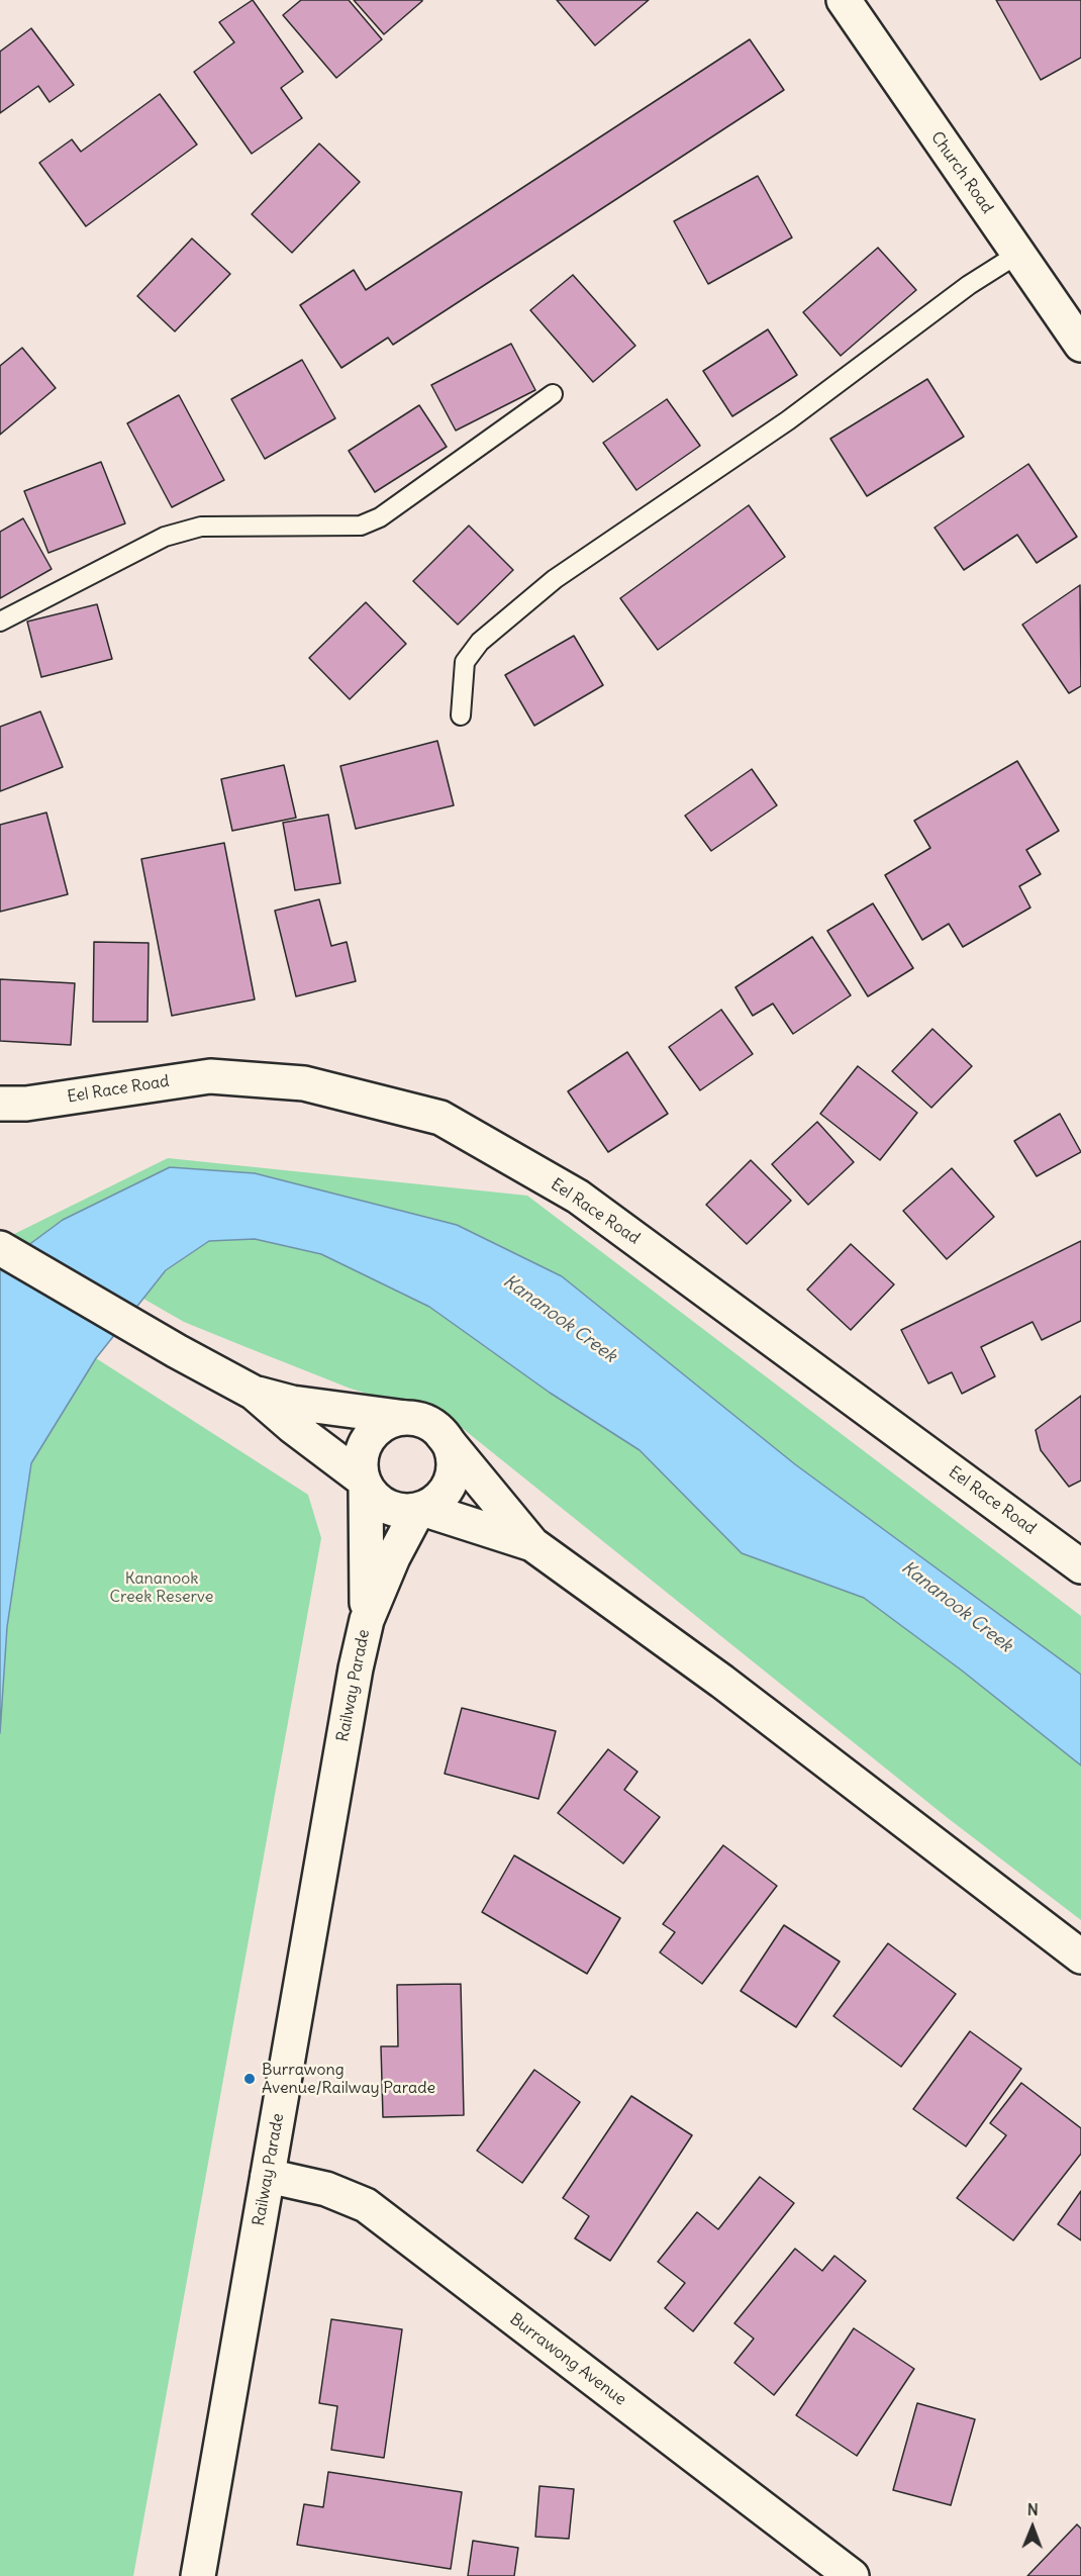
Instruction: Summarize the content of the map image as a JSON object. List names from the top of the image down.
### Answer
{
  "streets": {
    "street": [
      "Church Road",
      "Eel Race Road",
      "Railway Parade",
      "Burrawong Avenue"
    ]
  },
  "crossings": [
    ["Railway Parade", "Burrawong Avenue"]
  ],
  "water": ["Kananook Creek"],
  "parks": ["Kananook Creek Reserve"],
  "places": ["Burrawong Avenue/Railway Parade"],
  "north": "top"
}
